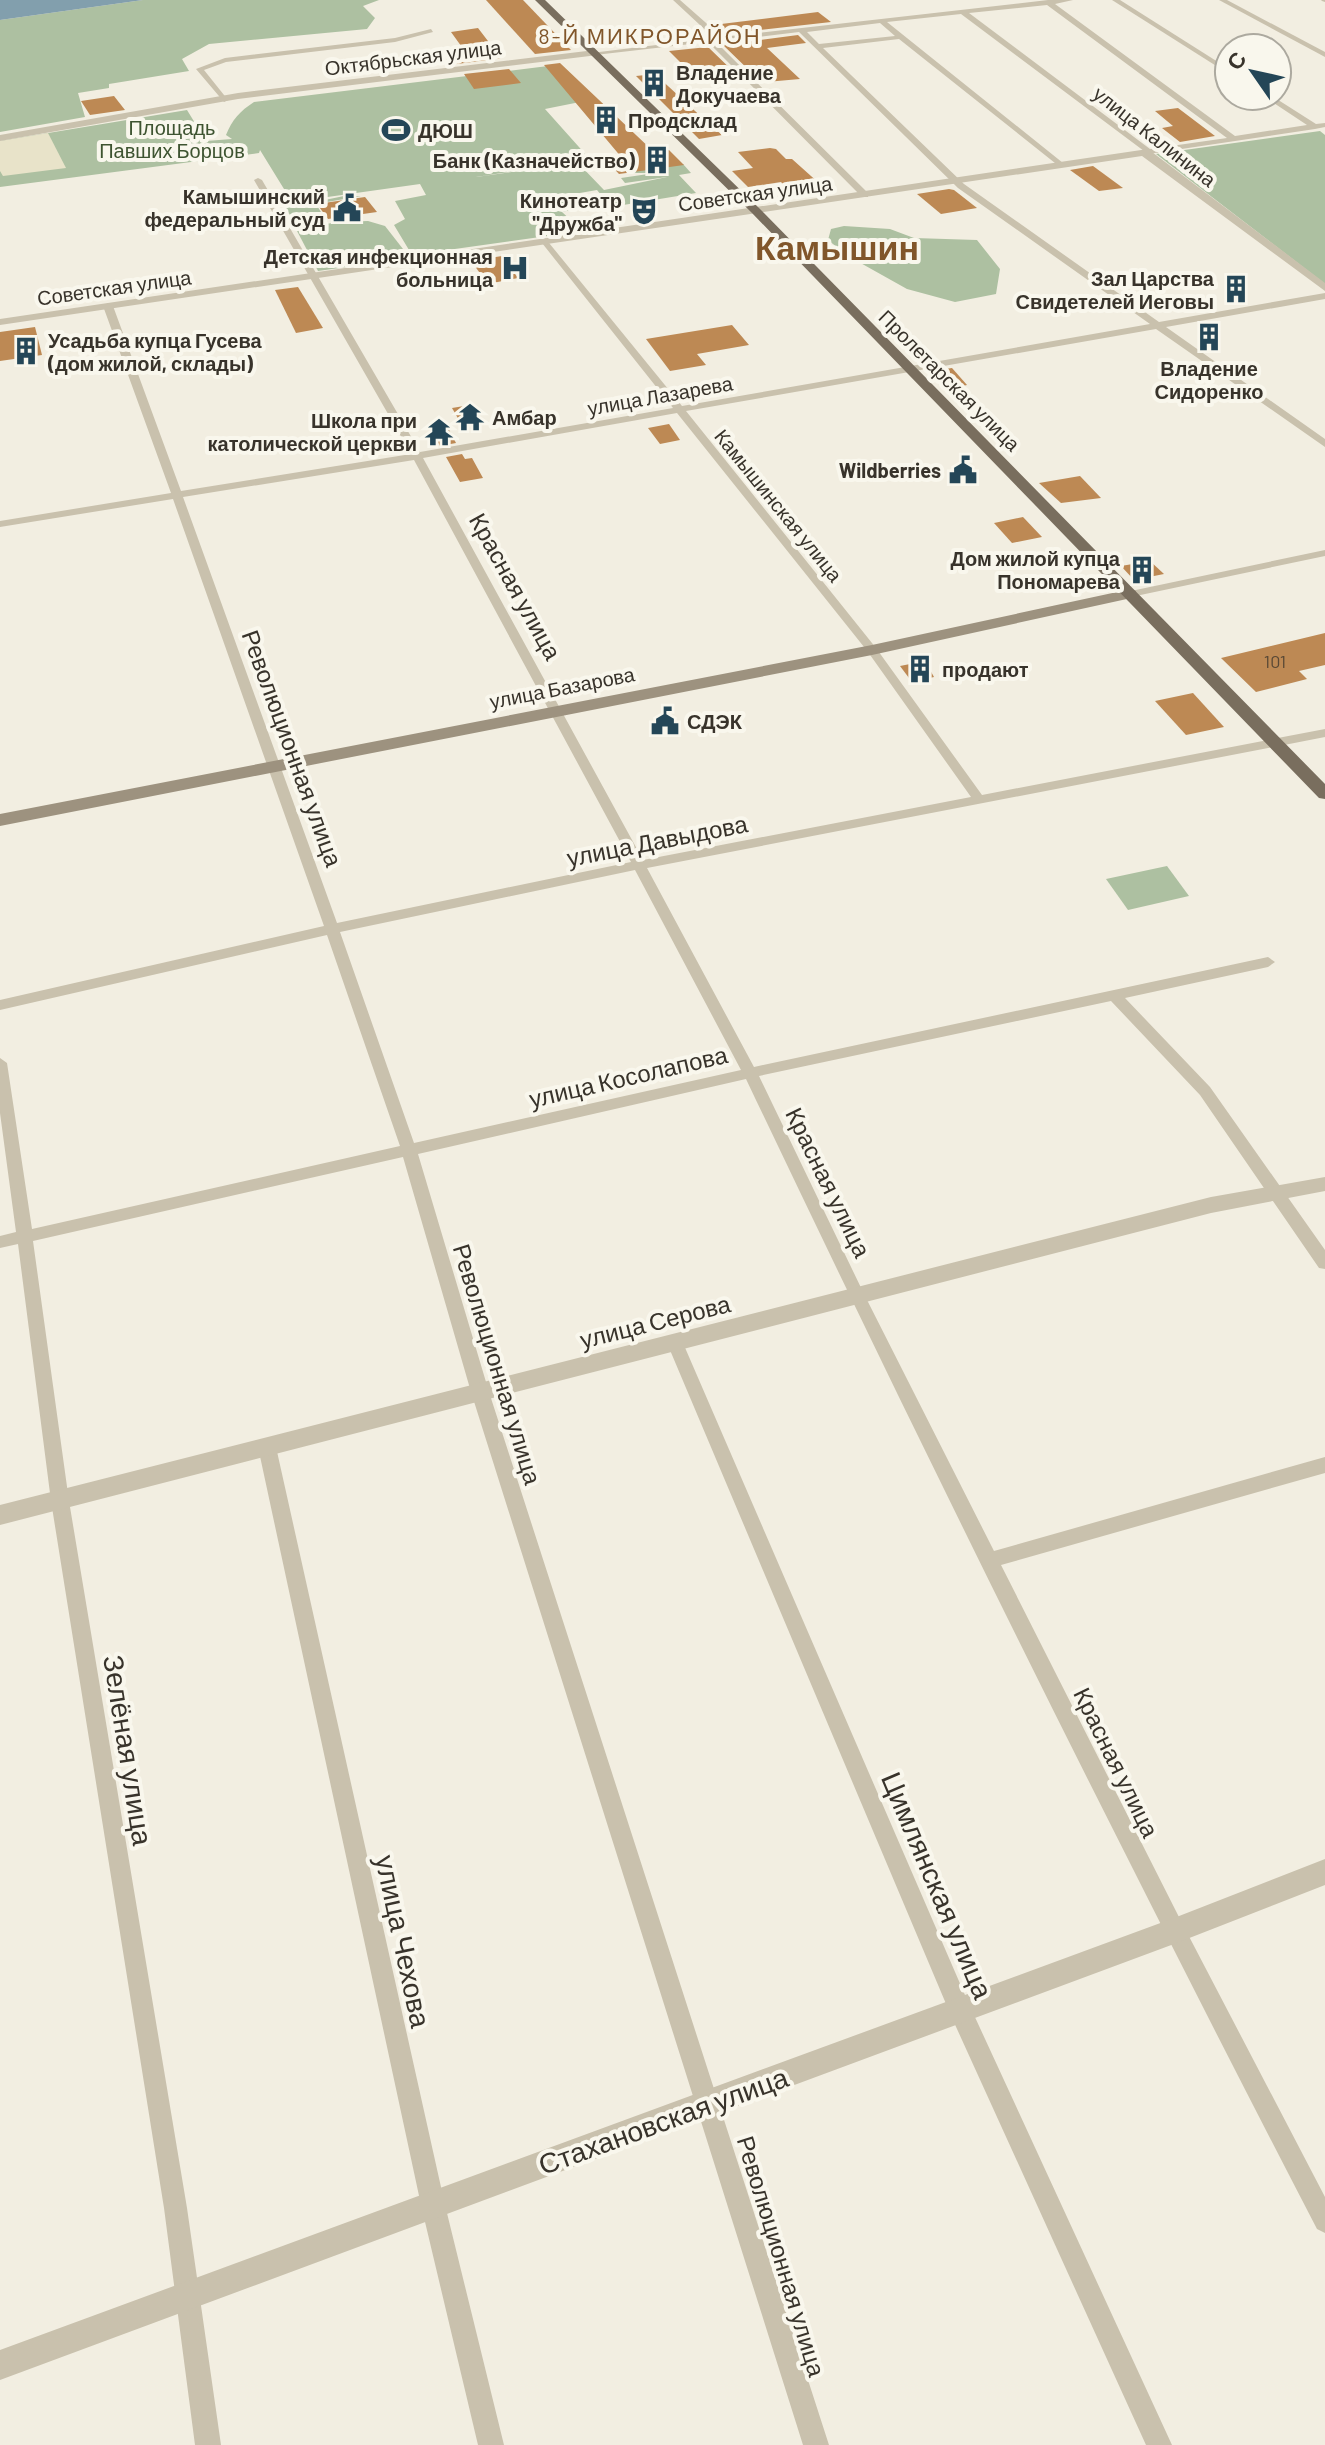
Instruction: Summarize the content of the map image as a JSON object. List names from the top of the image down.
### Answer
{
  "streets": {
    "main road": ["Пролетарская улица", "улица Базарова"],
    "street": [
      "Октябрьская улица",
      "улица Калинина",
      "Советская улица",
      "улица Лазарева",
      "Камышинская улица",
      "Красная улица",
      "Революционная улица",
      "улица Давыдова",
      "улица Косолапова",
      "улица Серова",
      "Зелёная улица",
      "Цимлянская улица",
      "улица Чехова",
      "Стахановская улица"
    ]
  },
  "crossings": [
    ["Октябрьская улица", "улица Калинина"],
    ["Октябрьская улица", "Пролетарская улица"],
    ["улица Калинина", "Советская улица"],
    ["Советская улица", "Пролетарская улица"],
    ["Советская улица", "Камышинская улица"],
    ["Советская улица", "Красная улица"],
    ["Советская улица", "Революционная улица"],
    ["Пролетарская улица", "улица Лазарева"],
    ["Пролетарская улица", "улица Базарова"],
    ["Пролетарская улица", "улица Давыдова"],
    ["улица Лазарева", "Камышинская улица"],
    ["улица Лазарева", "Красная улица"],
    ["улица Лазарева", "Революционная улица"],
    ["Камышинская улица", "улица Базарова"],
    ["Камышинская улица", "улица Давыдова"],
    ["Красная улица", "улица Базарова"],
    ["Красная улица", "улица Давыдова"],
    ["Красная улица", "улица Косолапова"],
    ["Красная улица", "улица Серова"],
    ["Красная улица", "Стахановская улица"],
    ["улица Базарова", "Революционная улица"],
    ["Революционная улица", "улица Давыдова"],
    ["Революционная улица", "улица Косолапова"],
    ["Революционная улица", "улица Серова"],
    ["Революционная улица", "Стахановская улица"],
    ["улица Косолапова", "Зелёная улица"],
    ["улица Серова", "Зелёная улица"],
    ["улица Серова", "Цимлянская улица"],
    ["улица Серова", "улица Чехова"],
    ["Зелёная улица", "Стахановская улица"],
    ["Цимлянская улица", "Стахановская улица"],
    ["улица Чехова", "Стахановская улица"]
  ],
  "districts": ["8-Й МИКРОРАЙОН", "Камышин"],
  "parks": ["Площадь Павших Борцов"],
  "places": {
    "building": [
      "Владение Докучаева",
      "Продсклад",
      "Банк (Казначейство)",
      "Зал Царства Свидетелей Иеговы",
      "Владение Сидоренко",
      "Усадьба купца Гусева (дом жилой, склады)",
      "Дом жилой купца Пономарева",
      "продают"
    ],
    "sports": ["ДЮШ"],
    "public building": ["Камышинский федеральный суд", "Wildberries", "СДЭК"],
    "theatre": ["Кинотеатр \"Дружба\""],
    "hospital": ["Детская инфекционная больница"],
    "temple": ["Амбар", "Школа при католической церкви"]
  },
  "house_numbers": ["101"],
  "north": "top left"
}
